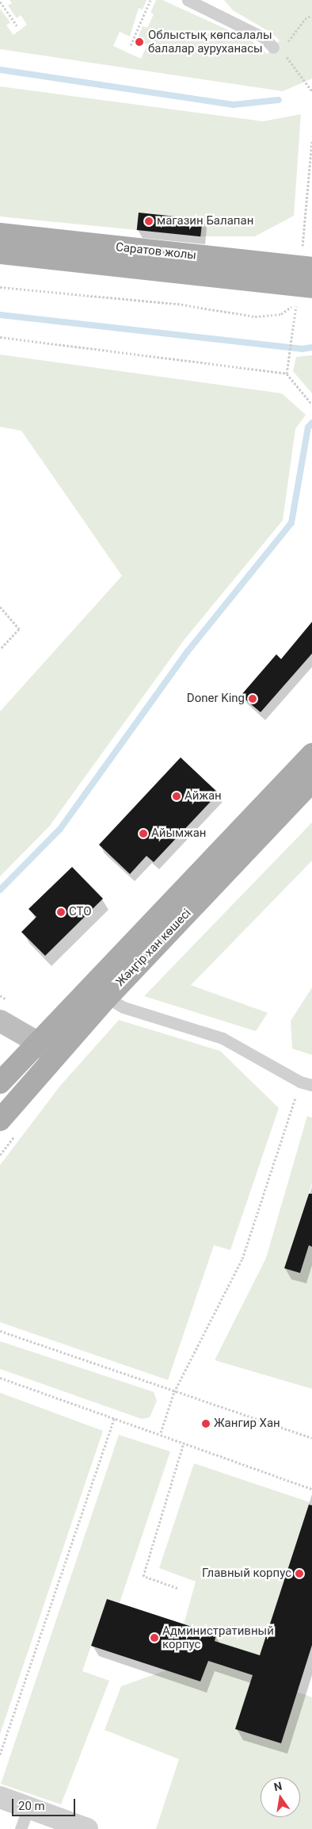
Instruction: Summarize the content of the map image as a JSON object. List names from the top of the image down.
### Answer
{
  "streets": {
    "main road": ["Саратов жолы", "Жәңгір хан көшесі"]
  },
  "places": [
    "Облыстық көпсалалы балалар ауруханасы",
    "магазин Балапан",
    "Doner King",
    "Айжан",
    "Айымжан",
    "СТО",
    "Жангир Хан",
    "Главный корпус",
    "Административный корпус"
  ],
  "scale_bar": "20 m",
  "north": "top"
}
